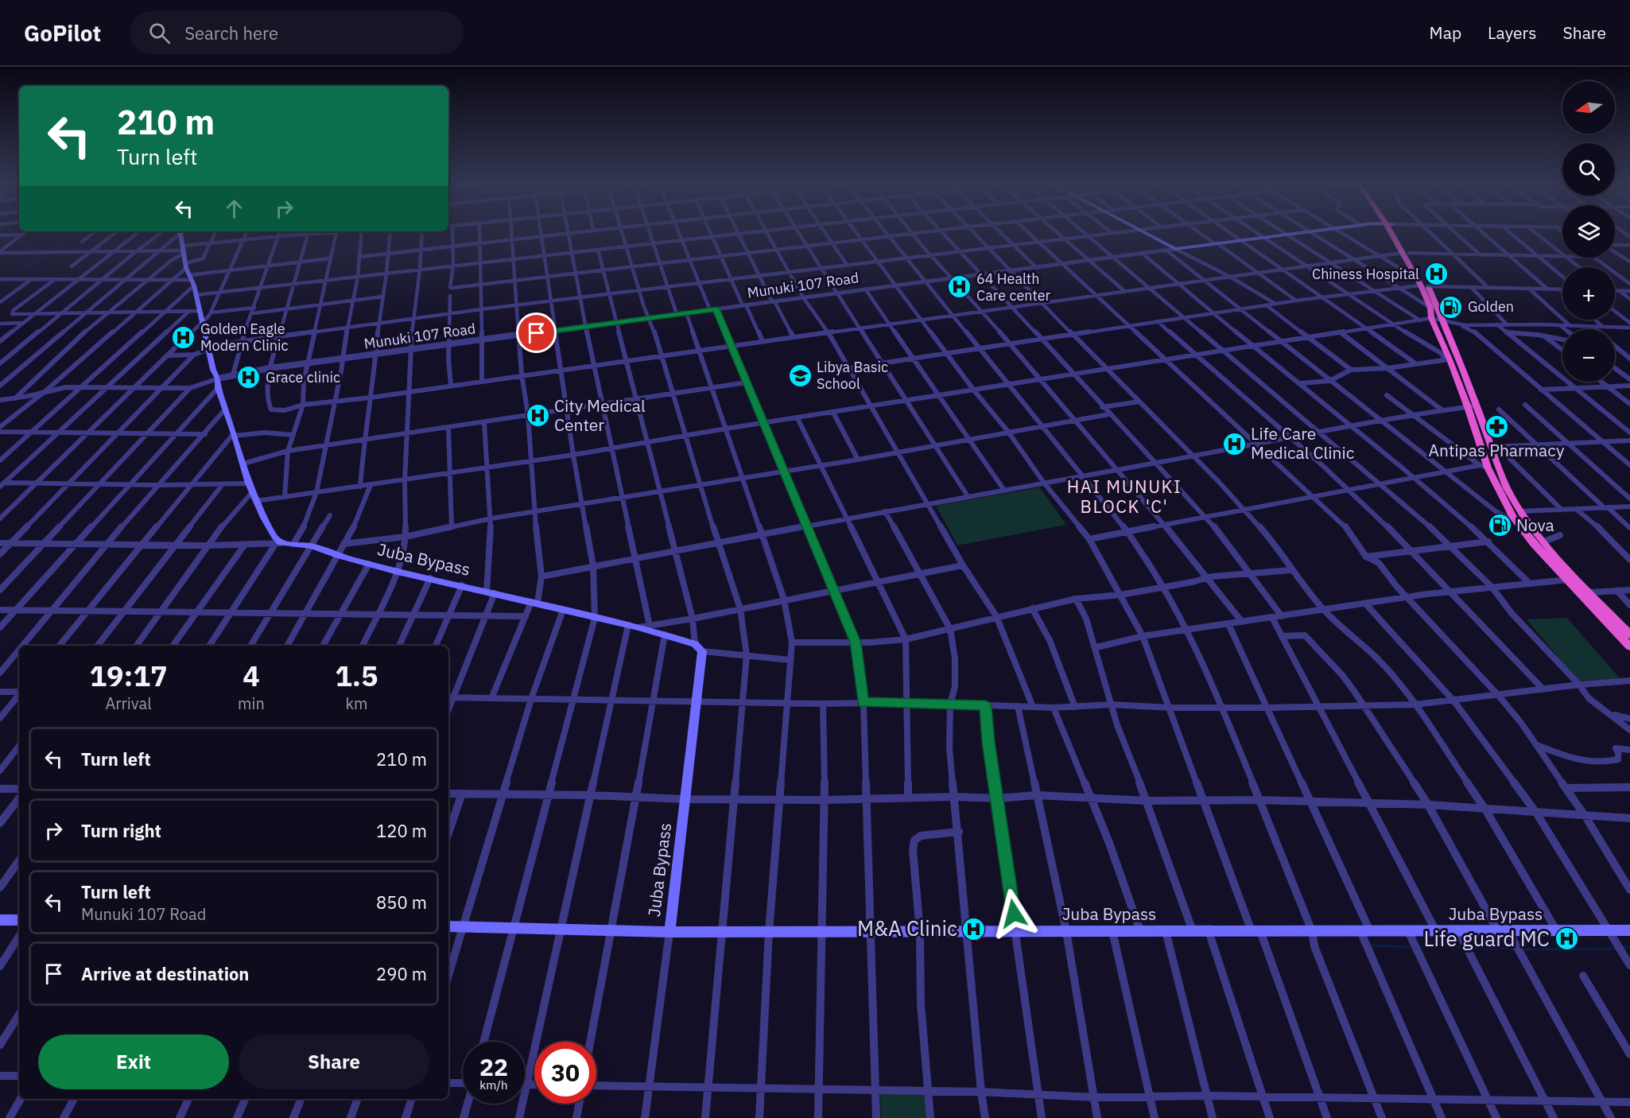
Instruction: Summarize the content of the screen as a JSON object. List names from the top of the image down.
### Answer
{
  "streets": {
    "main road": ["Munuki 107 Road", "Juba Bypass"]
  },
  "districts": ["HAI MUNUKI BLOCK 'C'"],
  "places": {
    "hospital": [
      "Chiness Hospital",
      "64 Health Care center",
      "Golden Eagle Modern Clinic",
      "Grace clinic",
      "City Medical Center",
      "Life Care Medical Clinic",
      "M&A Clinic",
      "Life guard MC"
    ],
    "fuel station": ["Golden", "Nova"],
    "school or university": ["Libya Basic School"],
    "pharmacy": ["Antipas Pharmacy"]
  },
  "north": "left",
  "page": {
    "header": "GoPilot",
    "search": "Search here",
    "nav": ["Map", "Layers", "Share"],
    "map_buttons": ["+", "−"],
    "turn": ["210 m", "Turn left"],
    "eta": [
      "19:17",
      "Arrival",
      "4",
      "min",
      "1.5",
      "km"
    ],
    "list": [
      {
        "name": "Turn left",
        "value": "210 m"
      },
      {
        "name": "Turn right",
        "value": "120 m"
      },
      {
        "name": "Turn left",
        "note": "Munuki 107 Road",
        "value": "850 m"
      },
      {
        "name": "Arrive at destination",
        "value": "290 m"
      }
    ],
    "buttons": ["Exit", "Share"],
    "speed": "22 km/h",
    "limit": "30"
  }
}
